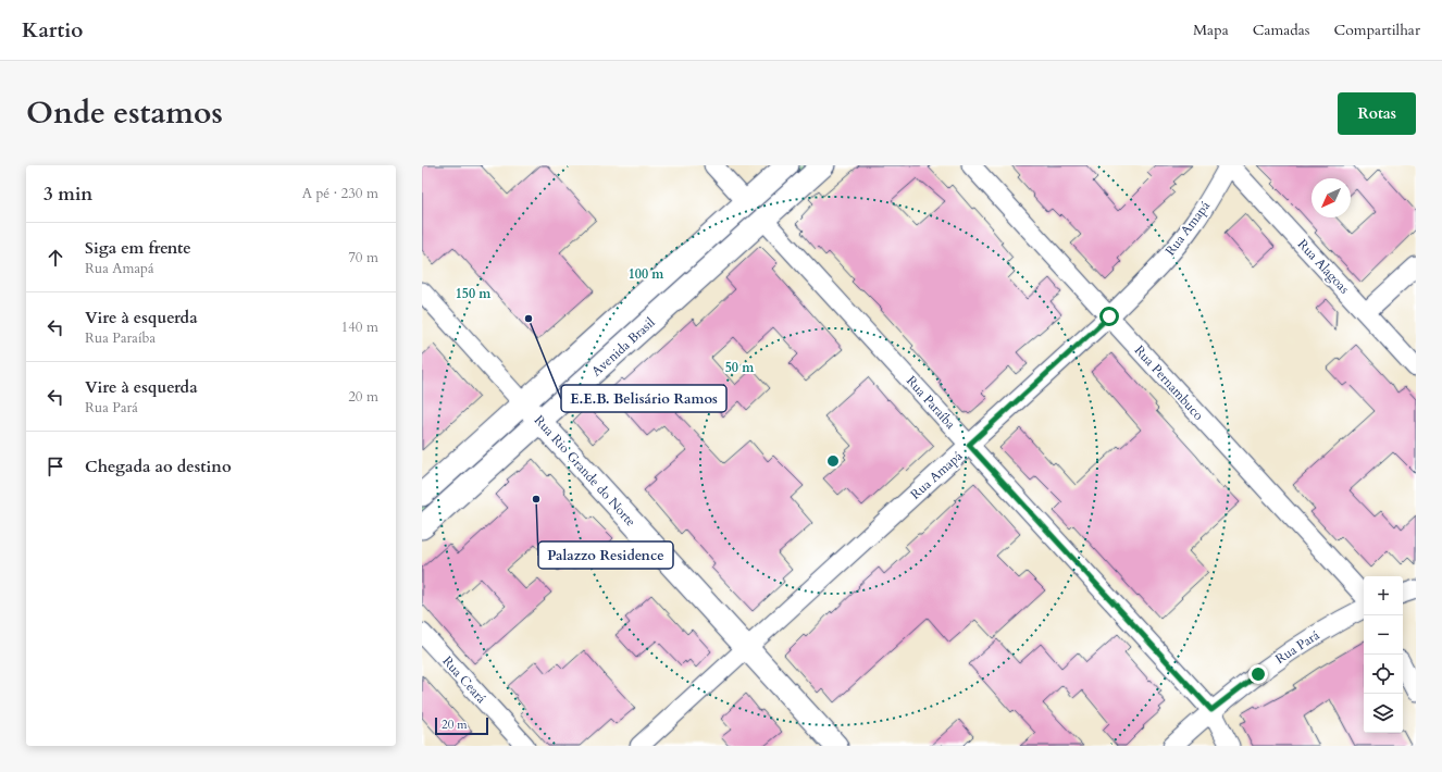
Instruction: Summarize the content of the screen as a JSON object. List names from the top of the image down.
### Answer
{
  "streets": {
    "main road": ["Avenida Brasil", "Rua Rio Grande do Norte"],
    "street": [
      "Rua Amapá",
      "Rua Alagoas",
      "Rua Pernambuco",
      "Rua Paraíba",
      "Rua Pará",
      "Rua Ceará"
    ]
  },
  "crossings": [
    ["Rua Amapá", "Rua Alagoas"],
    ["Rua Amapá", "Rua Pernambuco"],
    ["Rua Amapá", "Rua Paraíba"],
    ["Rua Amapá", "Rua Rio Grande do Norte"],
    ["Avenida Brasil", "Rua Paraíba"],
    ["Avenida Brasil", "Rua Rio Grande do Norte"],
    ["Rua Paraíba", "Rua Pará"]
  ],
  "places": ["E.E.B. Belisário Ramos", "Palazzo Residence"],
  "scale_bar": "20 m",
  "north": "bottom left",
  "page": {
    "header": "Kartio",
    "nav": ["Mapa", "Camadas", "Compartilhar"],
    "title": "Onde estamos",
    "buttons": "Rotas",
    "heading": ["3 min", "A pé · 230 m"],
    "list": [
      ["Siga em frente", "Rua Amapá", "70 m"],
      ["Vire à esquerda", "Rua Paraíba", "140 m"],
      ["Vire à esquerda", "Rua Pará", "20 m"],
      "Chegada ao destino"
    ],
    "map_buttons": ["+", "−"],
    "scale": "20 m"
  },
  "rings": ["100 m", "150 m", "50 m"]
}
